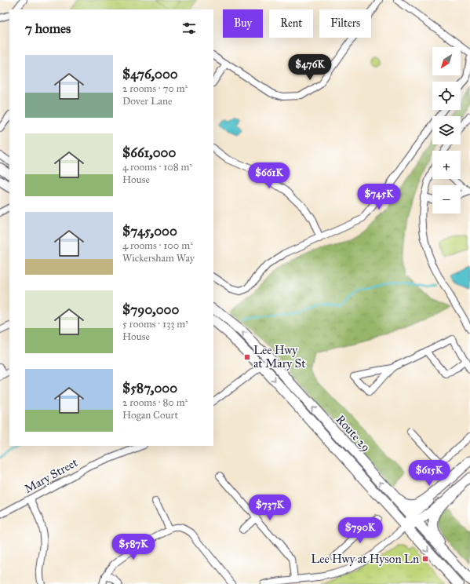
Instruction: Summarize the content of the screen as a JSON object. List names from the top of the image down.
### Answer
{
  "streets": {
    "main road": ["Route 29"],
    "street": ["Mary Street"]
  },
  "places": {
    "transit": ["Lee Hwy at Mary St", "Lee Hwy at Hyson Ln"]
  },
  "north": "bottom left",
  "page": {
    "chip": ["Buy", "Rent", "Filters"],
    "heading": "7 homes",
    "map_buttons": ["+", "−"],
    "list": [
      {
        "name": "$476,000",
        "note": "2 rooms · 70 m² · Dover Lane"
      },
      {
        "name": "$661,000",
        "note": "4 rooms · 108 m² · House"
      },
      {
        "name": "$745,000",
        "note": "4 rooms · 100 m² · Wickersham Way"
      },
      {
        "name": "$790,000",
        "note": "5 rooms · 133 m² · House"
      },
      {
        "name": "$587,000",
        "note": "2 rooms · 80 m² · Hogan Court"
      }
    ],
    "price": [
      "$476K",
      "$661K",
      "$745K",
      "$615K",
      "$737K",
      "$790K",
      "$587K"
    ]
  }
}
